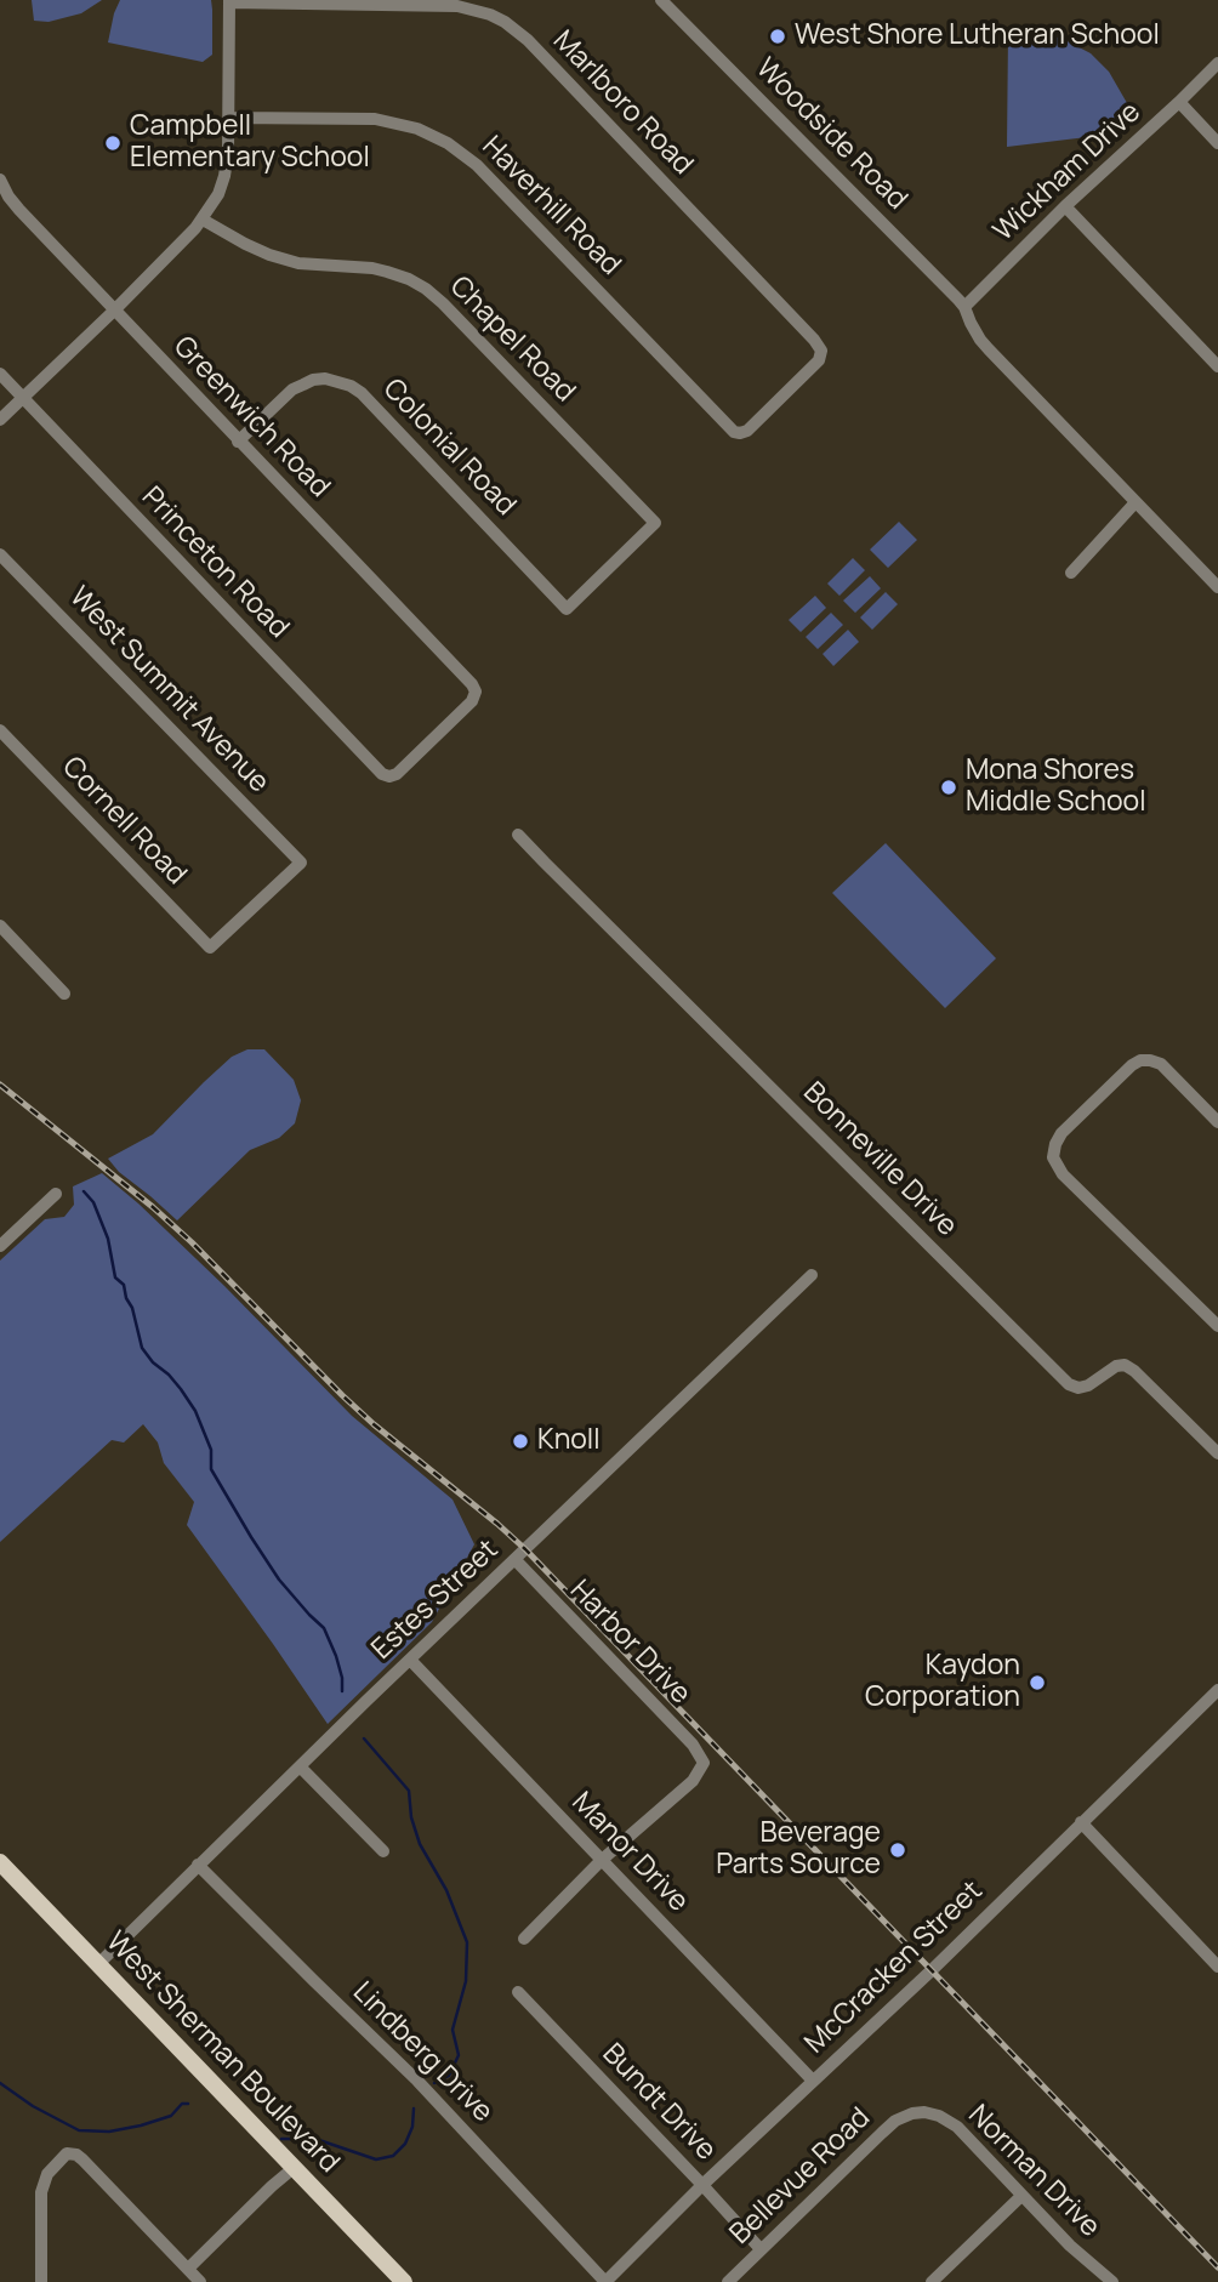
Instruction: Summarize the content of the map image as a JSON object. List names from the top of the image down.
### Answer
{
  "streets": {
    "main road": ["West Sherman Boulevard"],
    "street": [
      "Marlboro Road",
      "Woodside Road",
      "Wickham Drive",
      "Haverhill Road",
      "Chapel Road",
      "Greenwich Road",
      "Colonial Road",
      "Princeton Road",
      "West Summit Avenue",
      "Cornell Road",
      "Bonneville Drive",
      "Estes Street",
      "Harbor Drive",
      "Manor Drive",
      "McCracken Street",
      "Lindberg Drive",
      "Bundt Drive",
      "Norman Drive",
      "Bellevue Road"
    ]
  },
  "crossings": [
    ["Marlboro Road", "Haverhill Road"],
    ["Woodside Road", "Wickham Drive"],
    ["Chapel Road", "Colonial Road"],
    ["Greenwich Road", "Colonial Road"],
    ["Greenwich Road", "Princeton Road"],
    ["West Summit Avenue", "Cornell Road"],
    ["Estes Street", "Harbor Drive"],
    ["Estes Street", "Manor Drive"],
    ["Estes Street", "West Sherman Boulevard"],
    ["Estes Street", "Lindberg Drive"],
    ["Harbor Drive", "Manor Drive"],
    ["Manor Drive", "McCracken Street"],
    ["McCracken Street", "Lindberg Drive"],
    ["McCracken Street", "Bundt Drive"],
    ["Bundt Drive", "Bellevue Road"],
    ["Norman Drive", "Bellevue Road"]
  ],
  "places": [
    "West Shore Lutheran School",
    "Campbell Elementary School",
    "Mona Shores Middle School",
    "Knoll",
    "Kaydon Corporation",
    "Beverage Parts Source"
  ]
}
